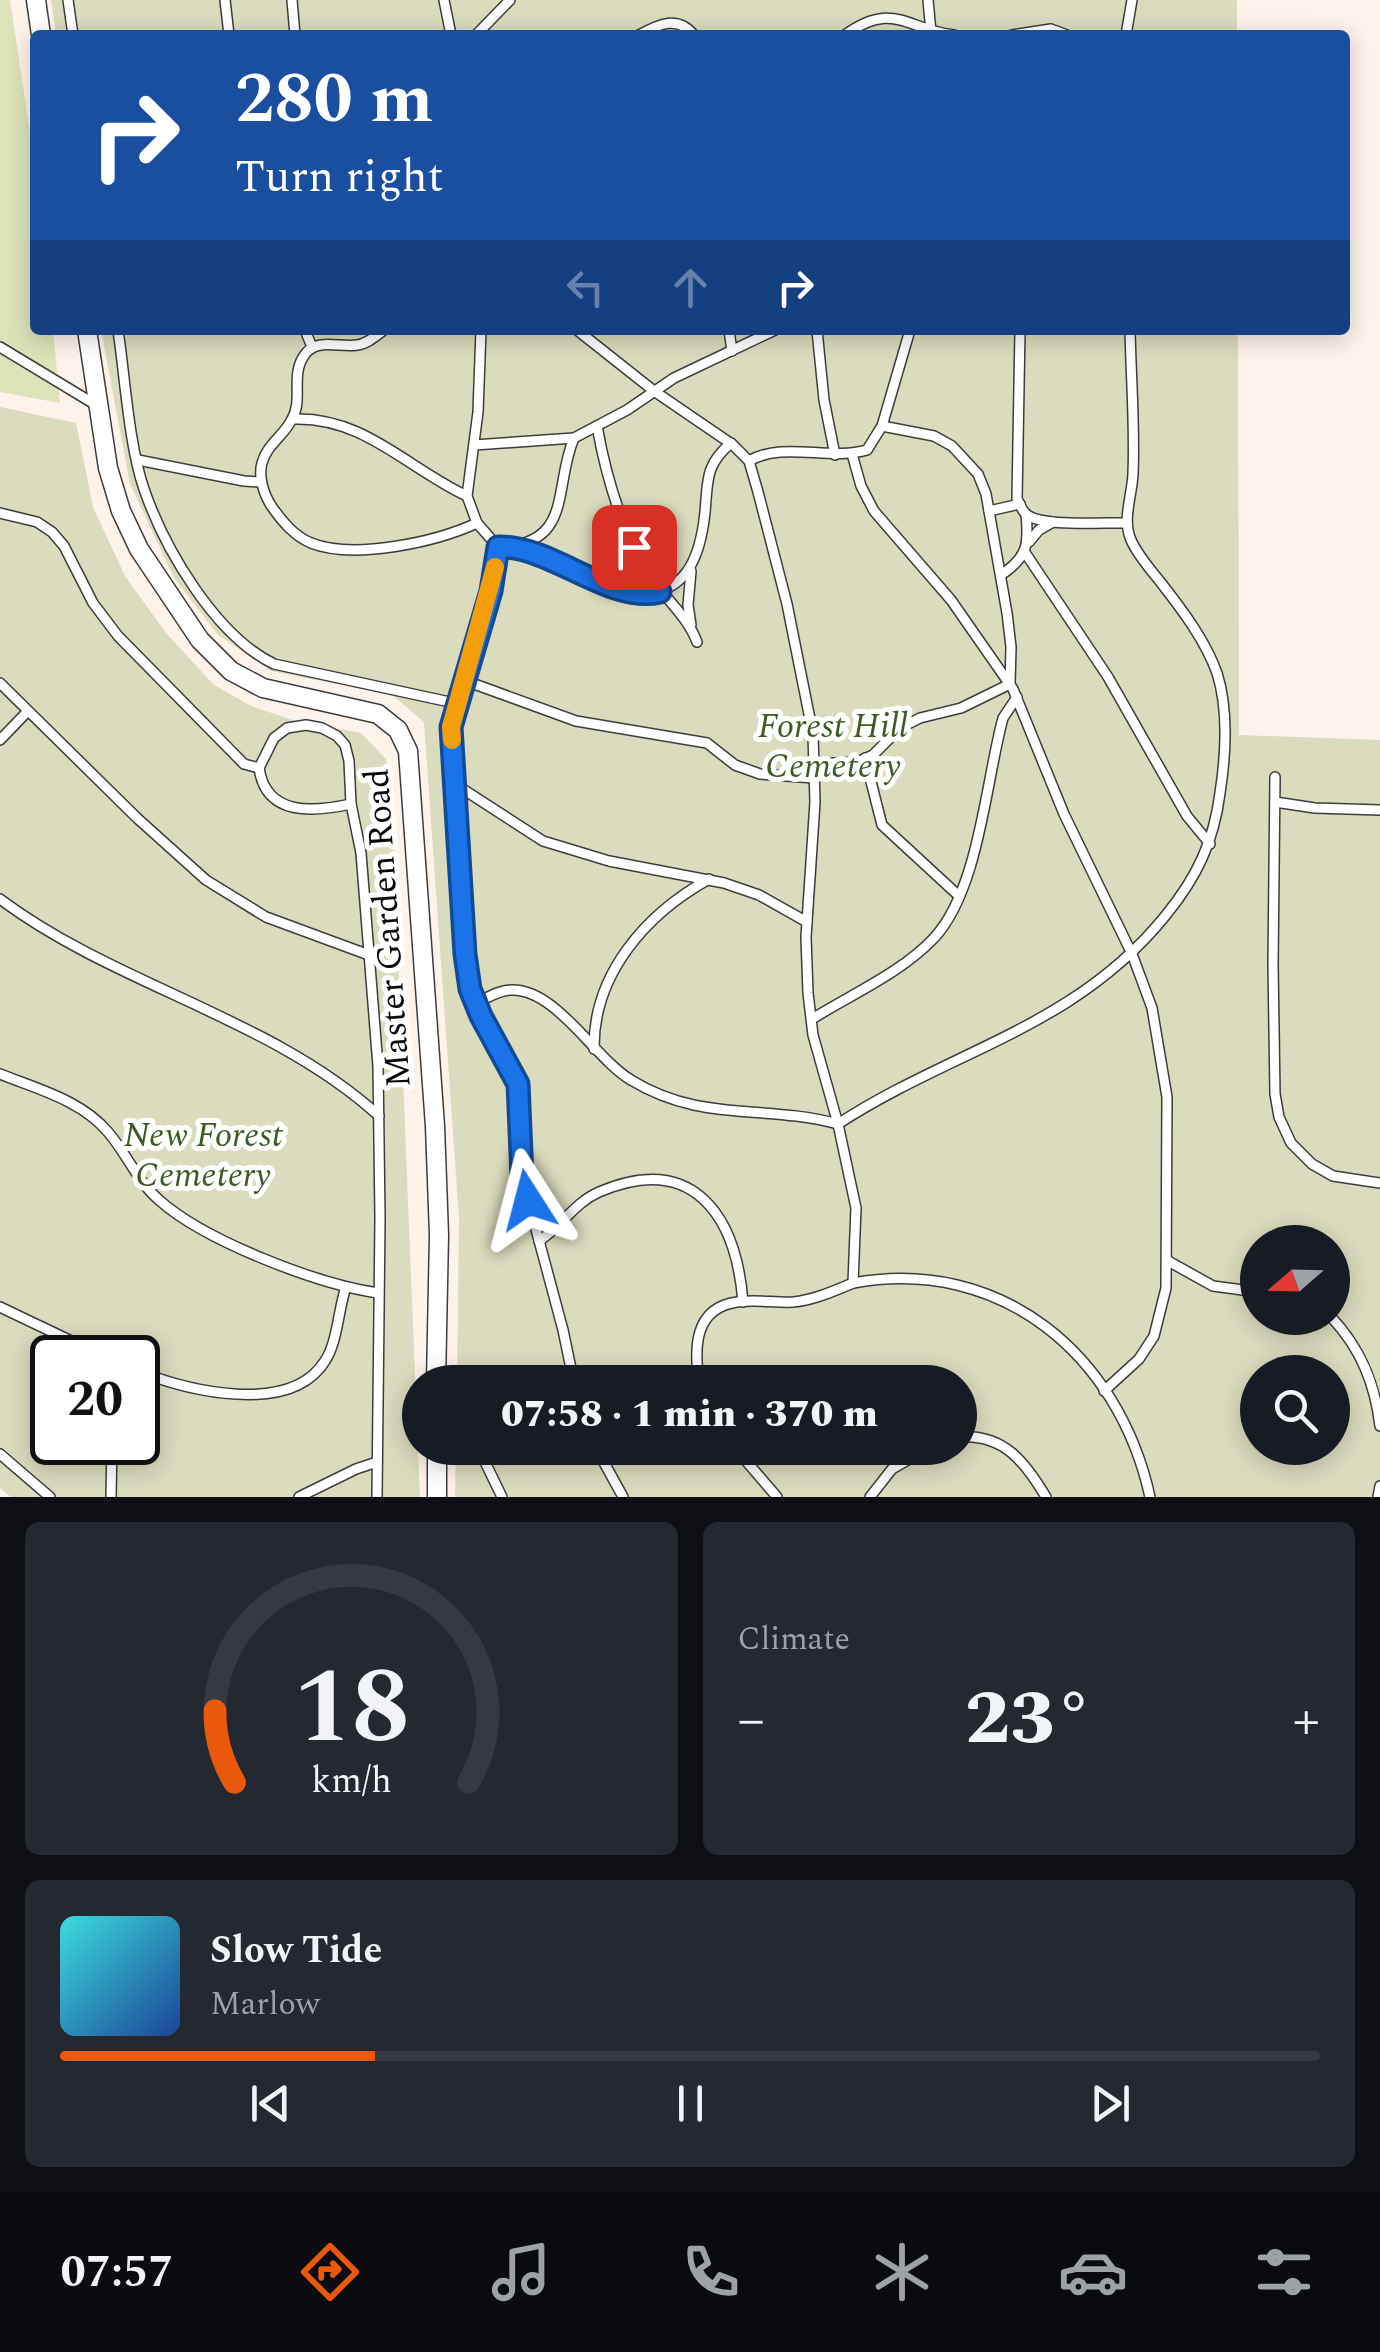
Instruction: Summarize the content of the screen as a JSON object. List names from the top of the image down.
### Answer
{
  "streets": {
    "street": ["Master Garden Road"]
  },
  "parks": ["Forest Hill Cemetery", "New Forest Cemetery"],
  "north": "left",
  "page": {
    "turn": ["280 m", "Turn right"],
    "limit": "20",
    "trip": "07:58 · 1 min · 370 m",
    "tile": "Climate",
    "heat": ["−", "23°", "+"],
    "song": ["Slow Tide", "Marlow"],
    "tabs": "07:57",
    "gauge": ["18", "km/h"]
  }
}
